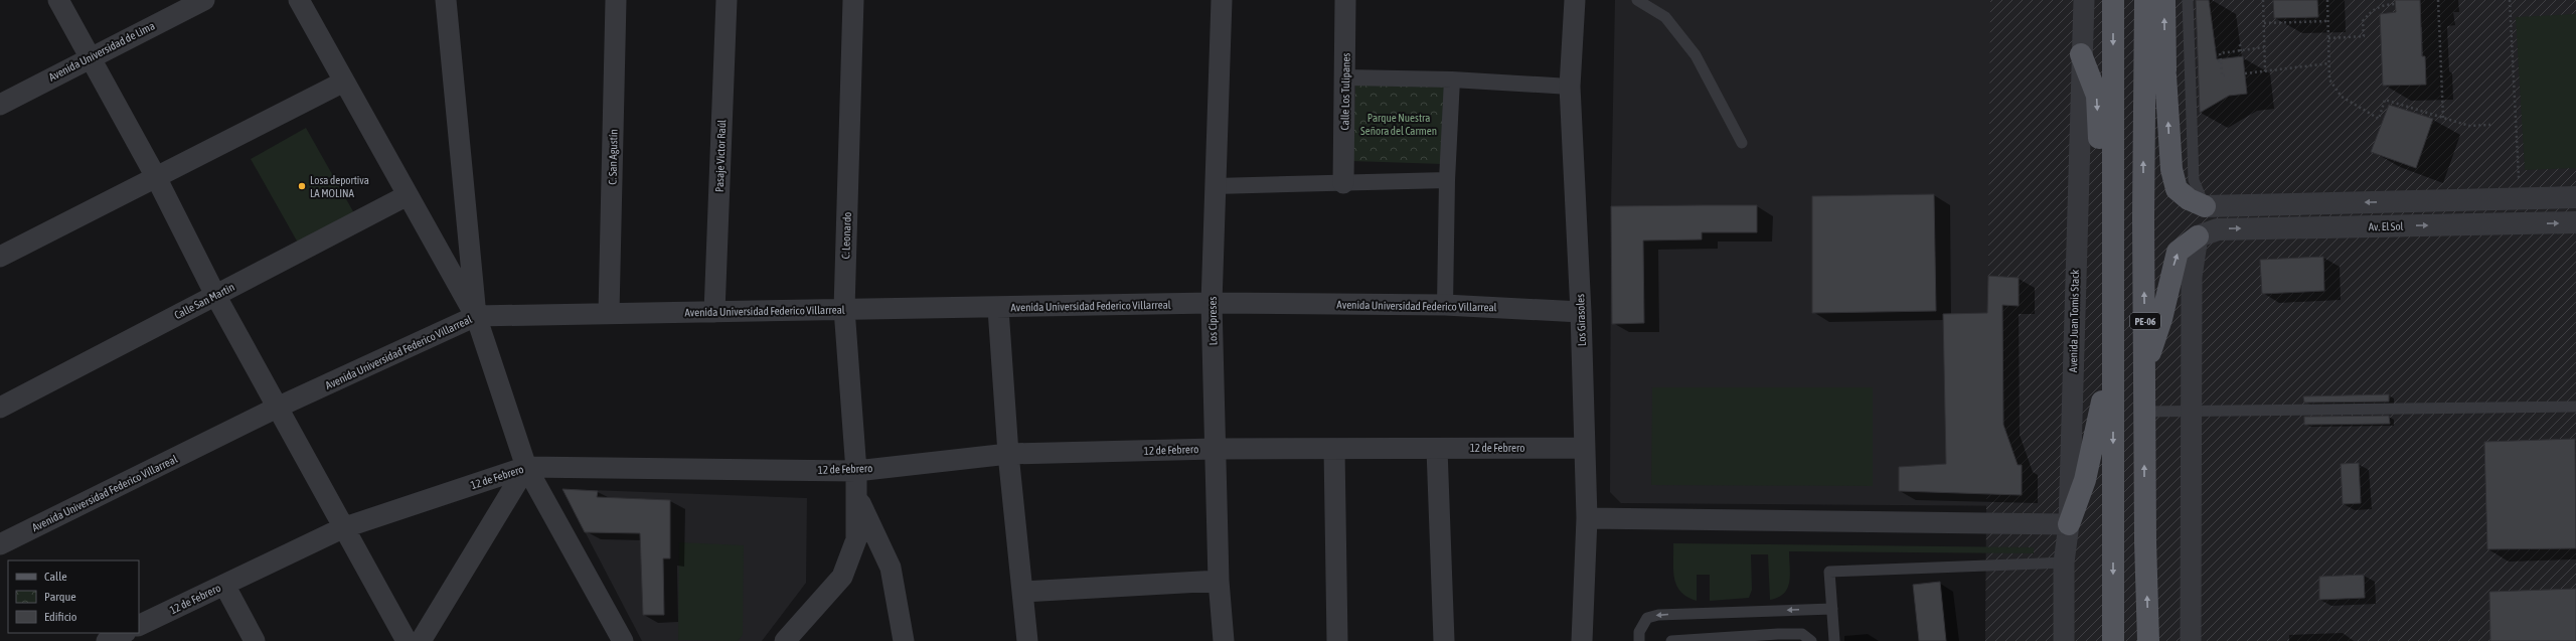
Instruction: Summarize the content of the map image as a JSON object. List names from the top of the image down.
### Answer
{
  "streets": {
    "main road": ["PE-06"],
    "street": [
      "Avenida Universidad de Lima",
      "Calle Los Tulipanes",
      "Pasaje Victor Raúl",
      "C. San Agustín",
      "Av. El Sol",
      "C. Leonardo",
      "Calle San Martin",
      "Avenida Universidad Federico Villarreal",
      "Los Girasoles",
      "Los Cipreses",
      "Avenida Juan Tomis Stack",
      "12 de Febrero"
    ]
  },
  "crossings": [
    ["Pasaje Victor Raúl", "Avenida Universidad Federico Villarreal"],
    ["C. San Agustín", "Avenida Universidad Federico Villarreal"],
    ["C. Leonardo", "Avenida Universidad Federico Villarreal"],
    ["C. Leonardo", "12 de Febrero"],
    ["Avenida Universidad Federico Villarreal", "Los Girasoles"],
    ["Avenida Universidad Federico Villarreal", "Los Cipreses"],
    ["Los Girasoles", "12 de Febrero"],
    ["Los Cipreses", "12 de Febrero"]
  ],
  "parks": ["Parque Nuestra Señora del Carmen"],
  "places": ["Losa deportiva LA MOLINA"],
  "legend": ["Calle", "Parque", "Edificio"]
}
